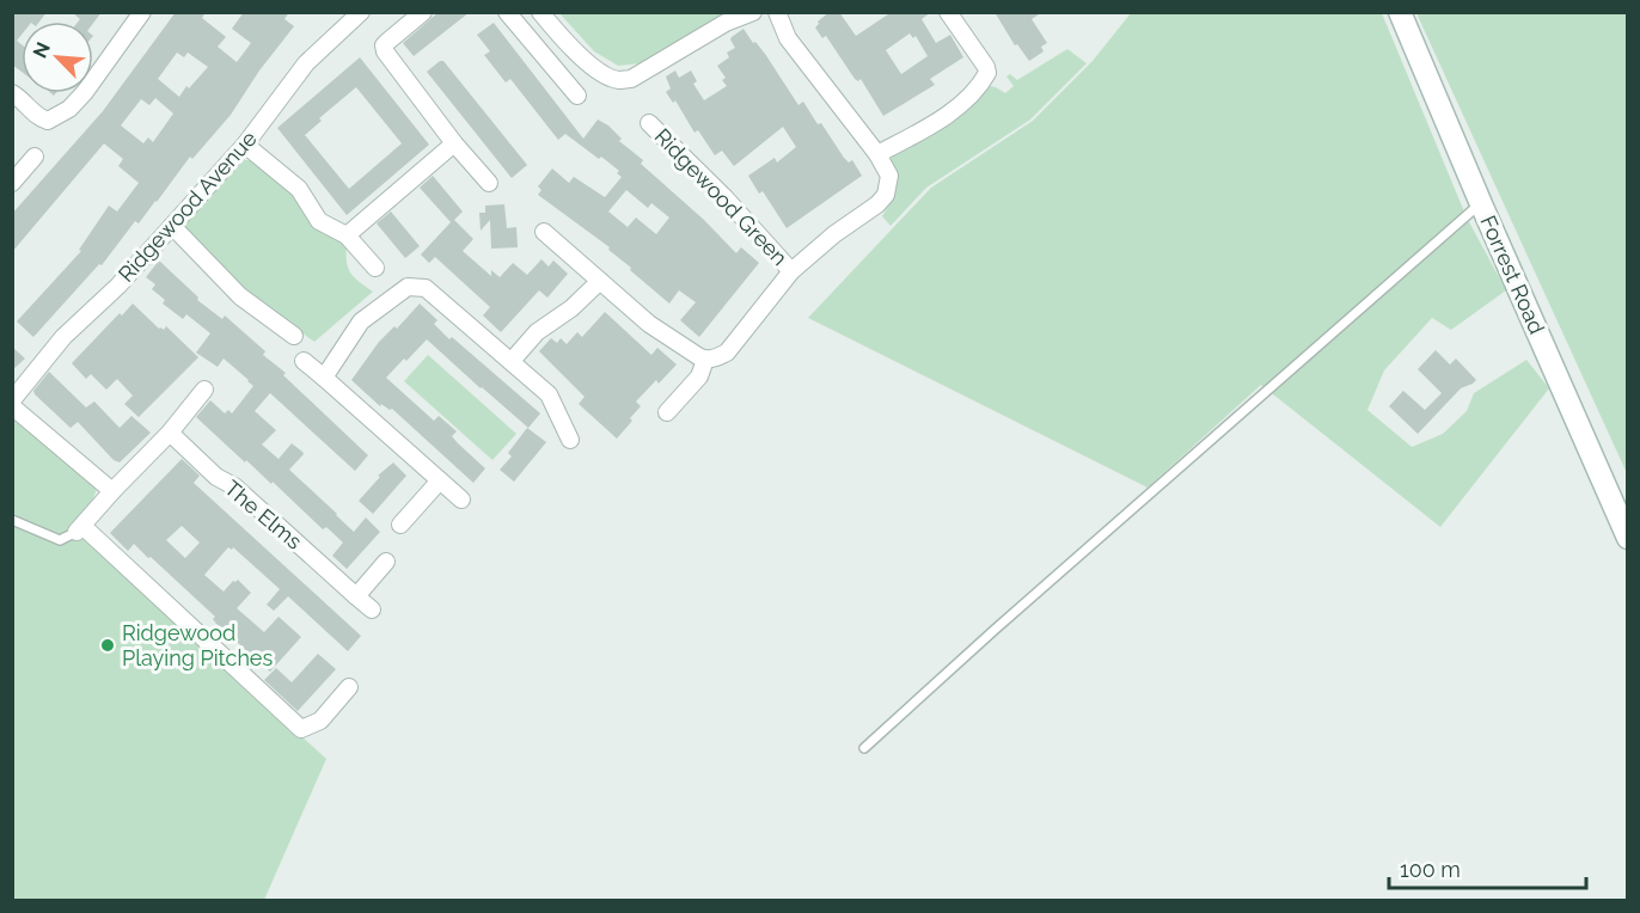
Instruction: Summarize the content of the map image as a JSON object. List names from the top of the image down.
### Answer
{
  "streets": {
    "street": [
      "Ridgewood Green",
      "Ridgewood Avenue",
      "Forrest Road",
      "The Elms"
    ]
  },
  "places": ["Ridgewood Playing Pitches"],
  "scale_bar": "100 m",
  "north": "top left"
}
